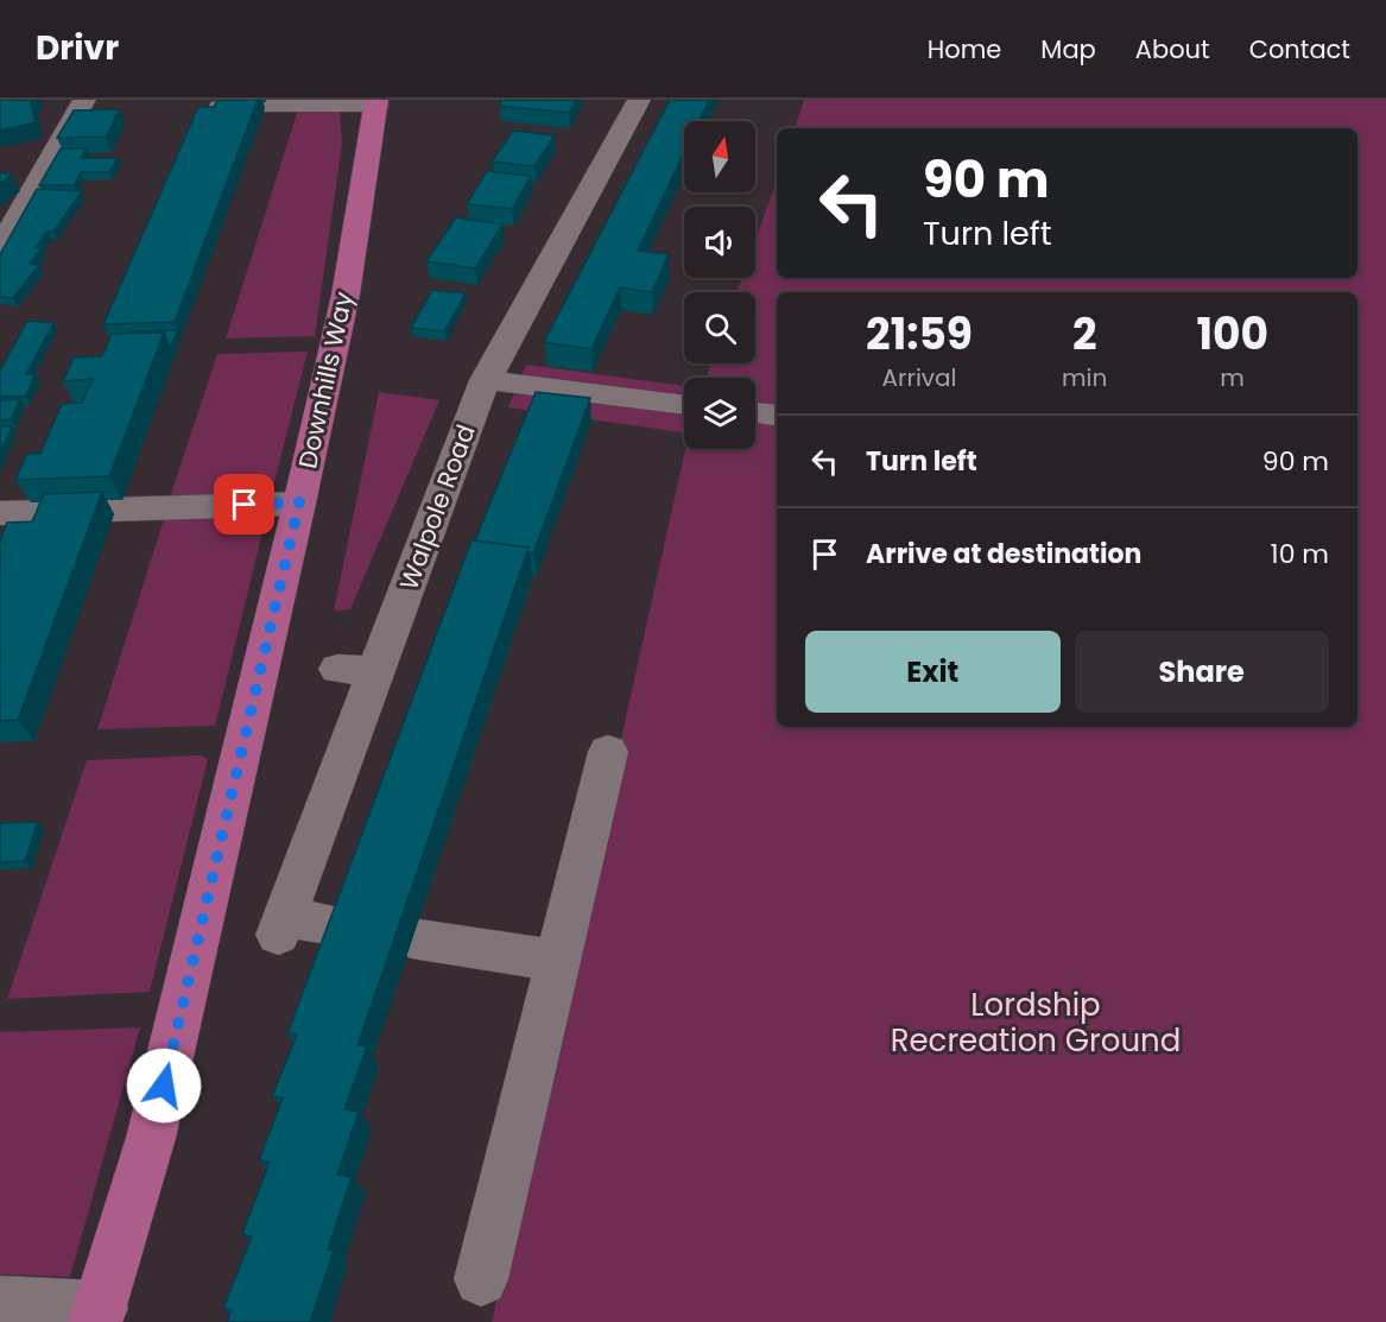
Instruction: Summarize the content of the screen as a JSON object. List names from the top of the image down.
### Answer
{
  "streets": {
    "main road": ["Downhills Way"],
    "street": ["Walpole Road"]
  },
  "parks": ["Lordship Recreation Ground"],
  "north": "top",
  "page": {
    "header": "Drivr",
    "nav": [
      "Home",
      "Map",
      "About",
      "Contact"
    ],
    "turn": ["90 m", "Turn left"],
    "eta": [
      "21:59",
      "Arrival",
      "2",
      "min",
      "100",
      "m"
    ],
    "list": [
      {
        "name": "Turn left",
        "value": "90 m"
      },
      {
        "name": "Arrive at destination",
        "value": "10 m"
      }
    ],
    "buttons": ["Exit", "Share"]
  }
}
